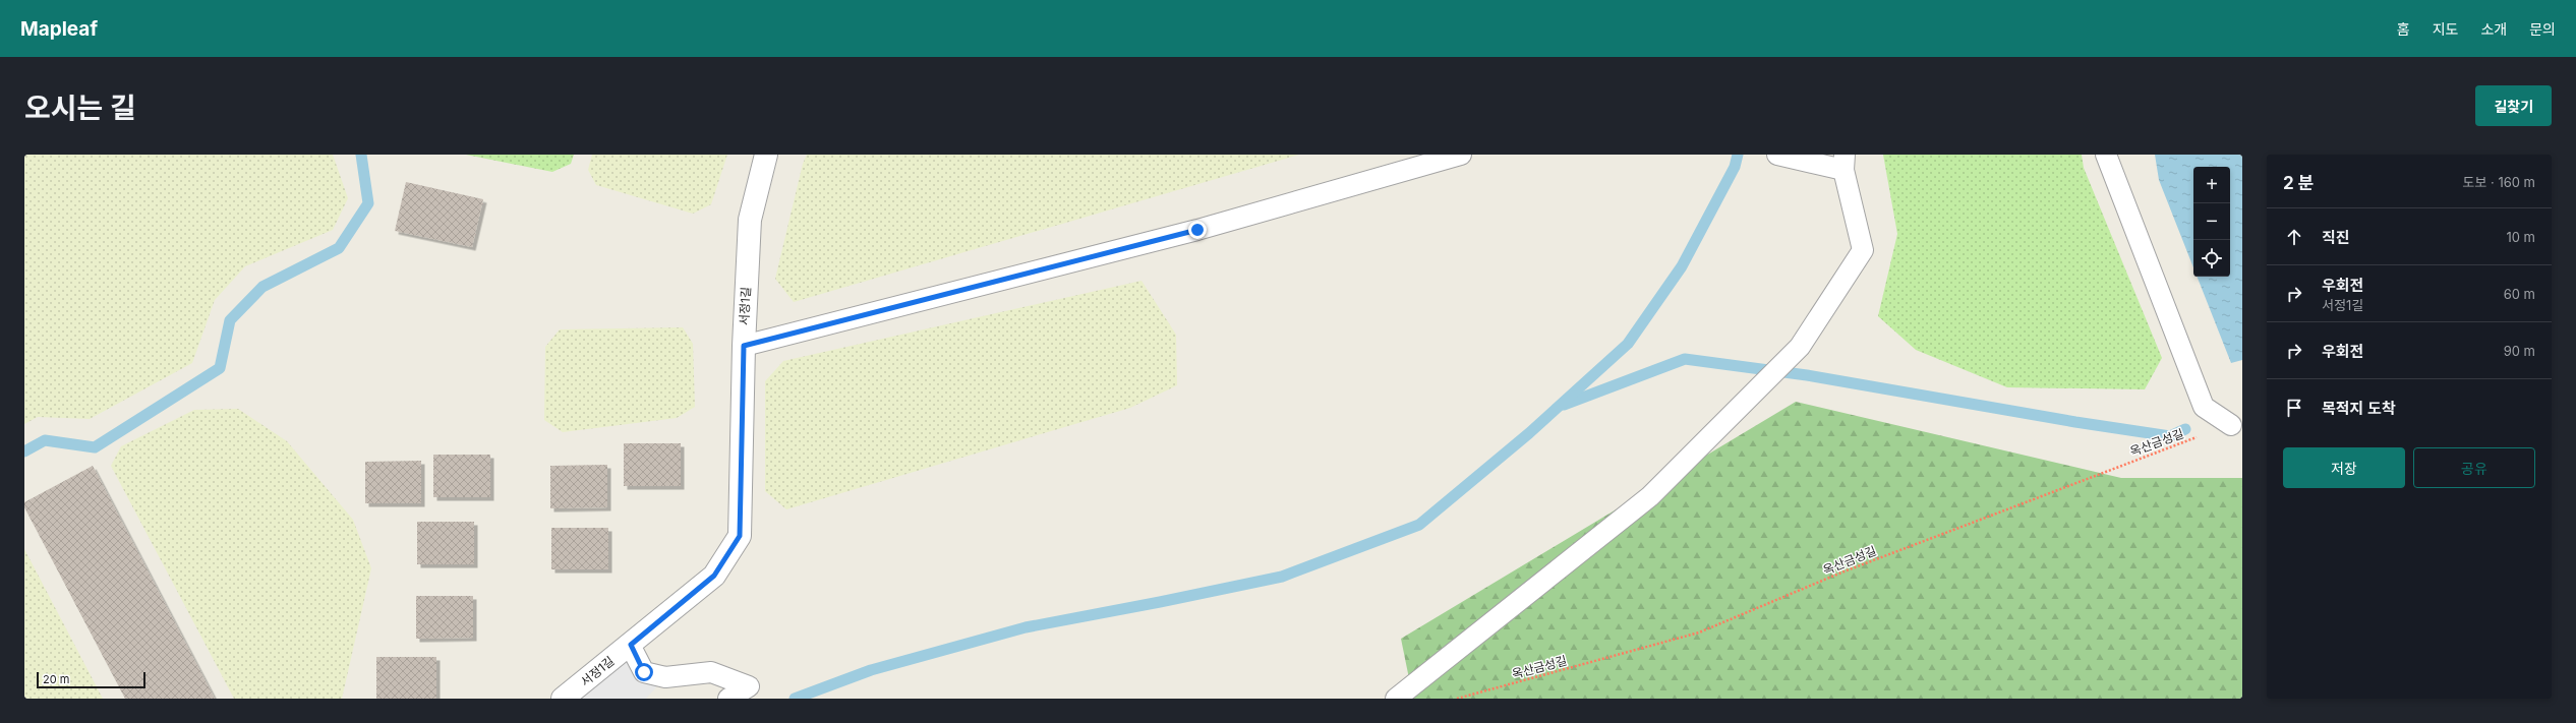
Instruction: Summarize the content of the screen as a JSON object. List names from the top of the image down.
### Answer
{
  "streets": {
    "street": ["서정1길"],
    "path": ["옥산금성길"]
  },
  "scale_bar": "20 m",
  "page": {
    "header": "Mapleaf",
    "nav": [
      "홈",
      "지도",
      "소개",
      "문의"
    ],
    "title": "오시는 길",
    "buttons": [
      "길찾기",
      ["저장", "공유"]
    ],
    "heading": ["2 분", "도보 · 160 m"],
    "map_buttons": ["+", "−"],
    "list": [
      ["직진", "10 m"],
      ["우회전", "서정1길", "60 m"],
      ["우회전", "90 m"],
      "목적지 도착"
    ],
    "scale": "20 m"
  }
}
